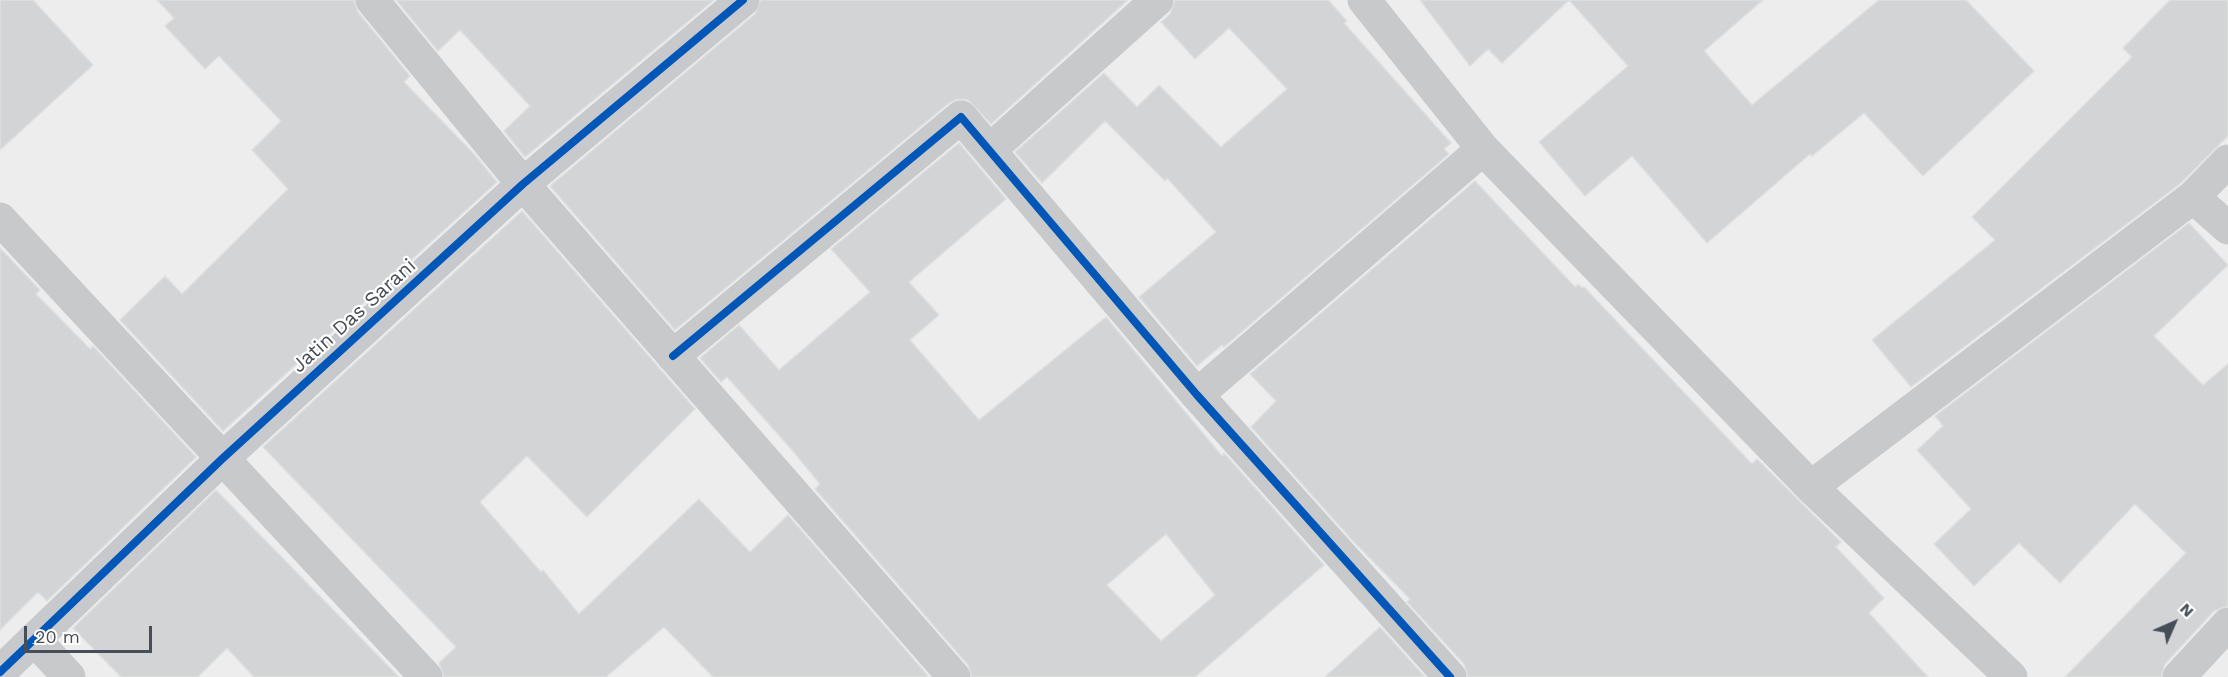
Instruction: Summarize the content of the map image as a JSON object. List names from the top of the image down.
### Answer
{
  "streets": {
    "street": ["Jatin Das Sarani"]
  },
  "scale_bar": "20 m",
  "north": "top right"
}
